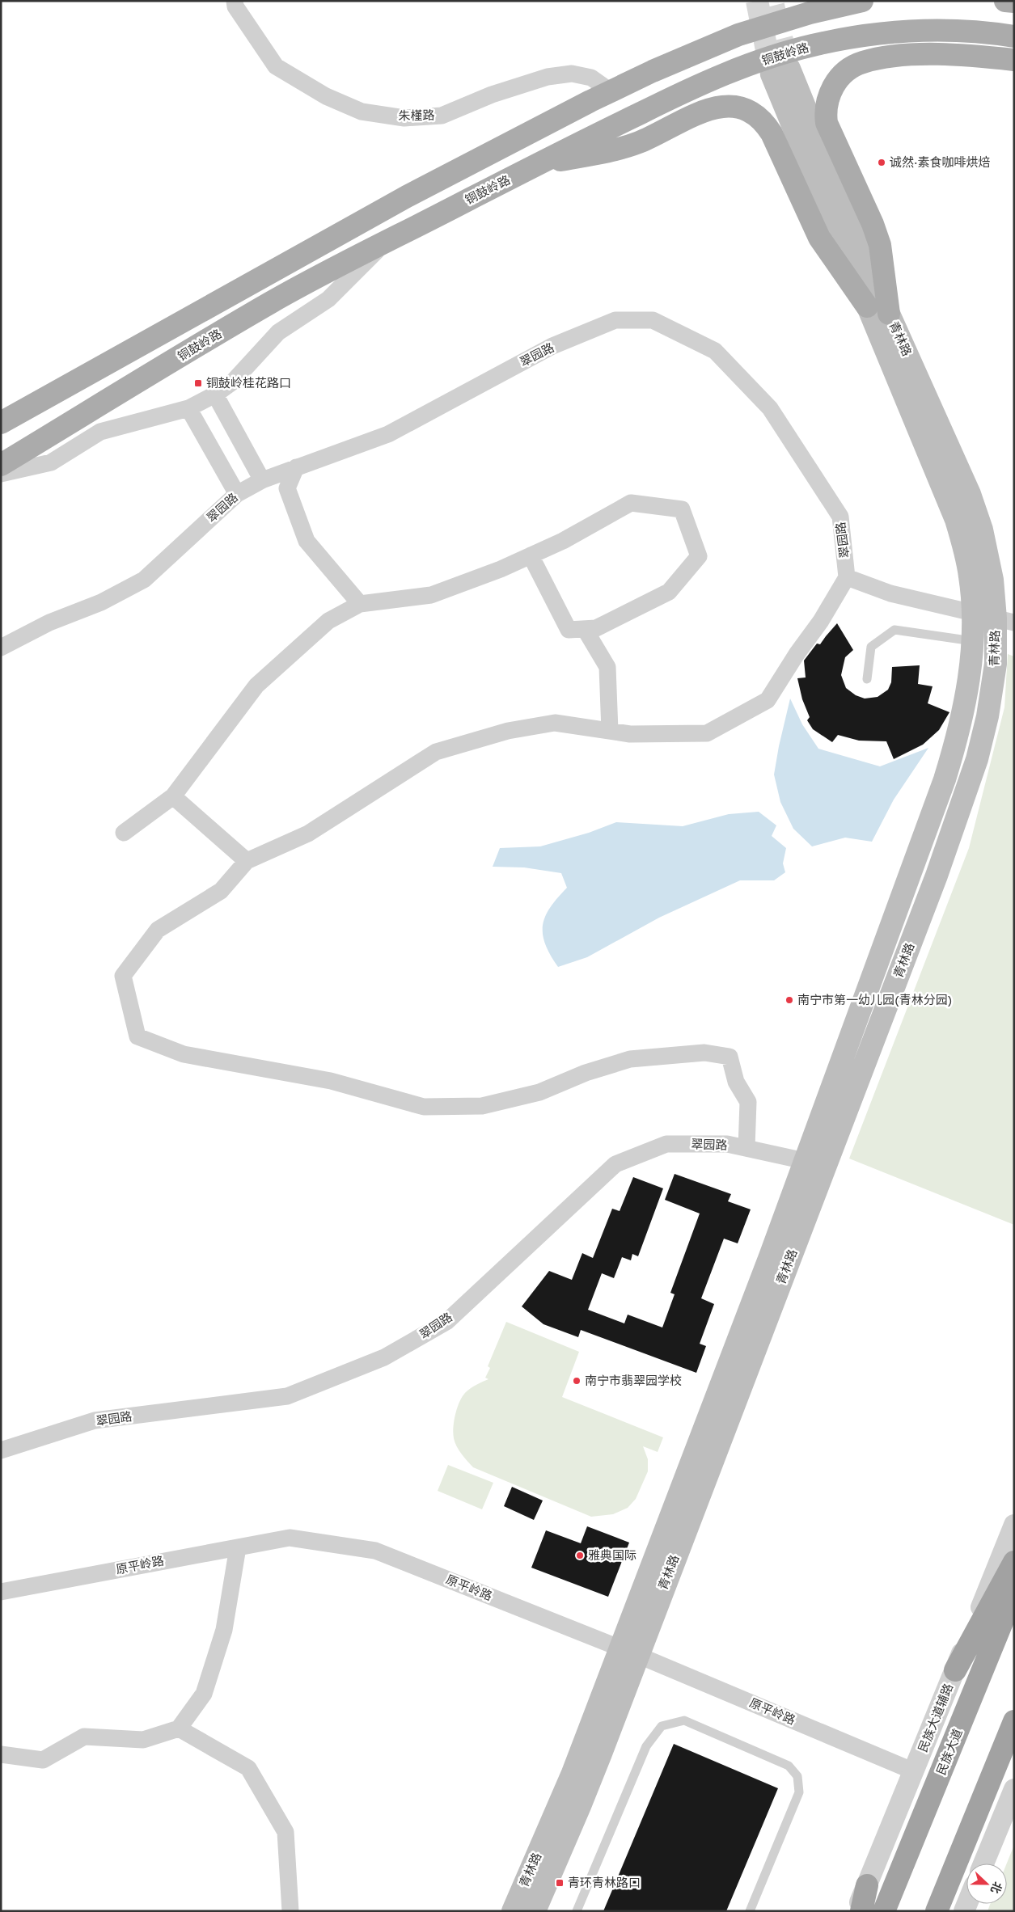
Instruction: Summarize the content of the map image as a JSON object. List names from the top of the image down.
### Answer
{
  "streets": {
    "highway": ["民族大道"],
    "main road": ["铜鼓岭路", "青林路"],
    "street": [
      "朱槿路",
      "翠园路",
      "原平岭路",
      "民族大道辅路"
    ]
  },
  "crossings": [
    ["青林路", "翠园路"],
    ["青林路", "原平岭路"],
    ["原平岭路", "民族大道辅路"]
  ],
  "places": {
    "other": [
      "诚然·素食咖啡烘焙",
      "南宁市第一幼儿园(青林分园)",
      "南宁市翡翠园学校",
      "雅典国际"
    ],
    "transit": ["铜鼓岭桂花路口", "青环青林路口"]
  },
  "north": "right"
}
